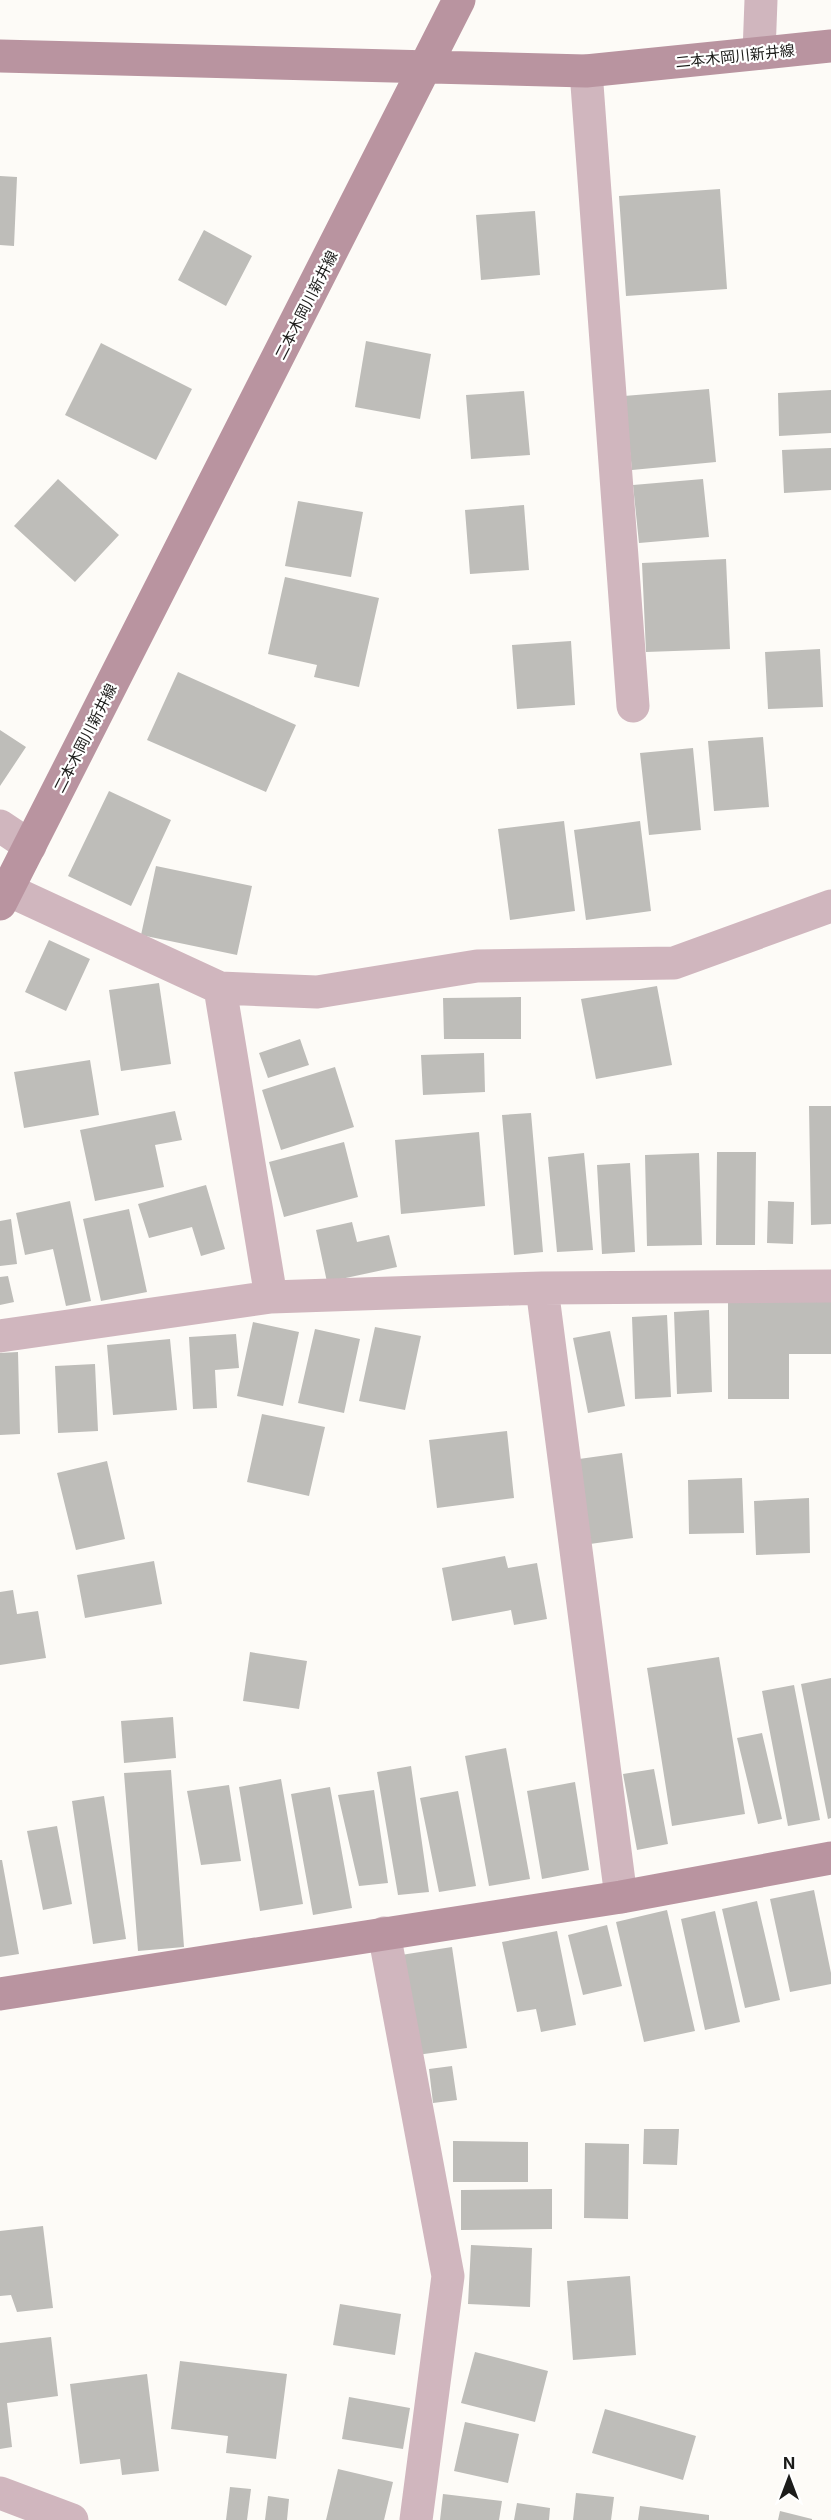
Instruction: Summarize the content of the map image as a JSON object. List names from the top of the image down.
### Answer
{
  "streets": {
    "street": ["二本木岡川新井線"]
  },
  "north": "top"
}
